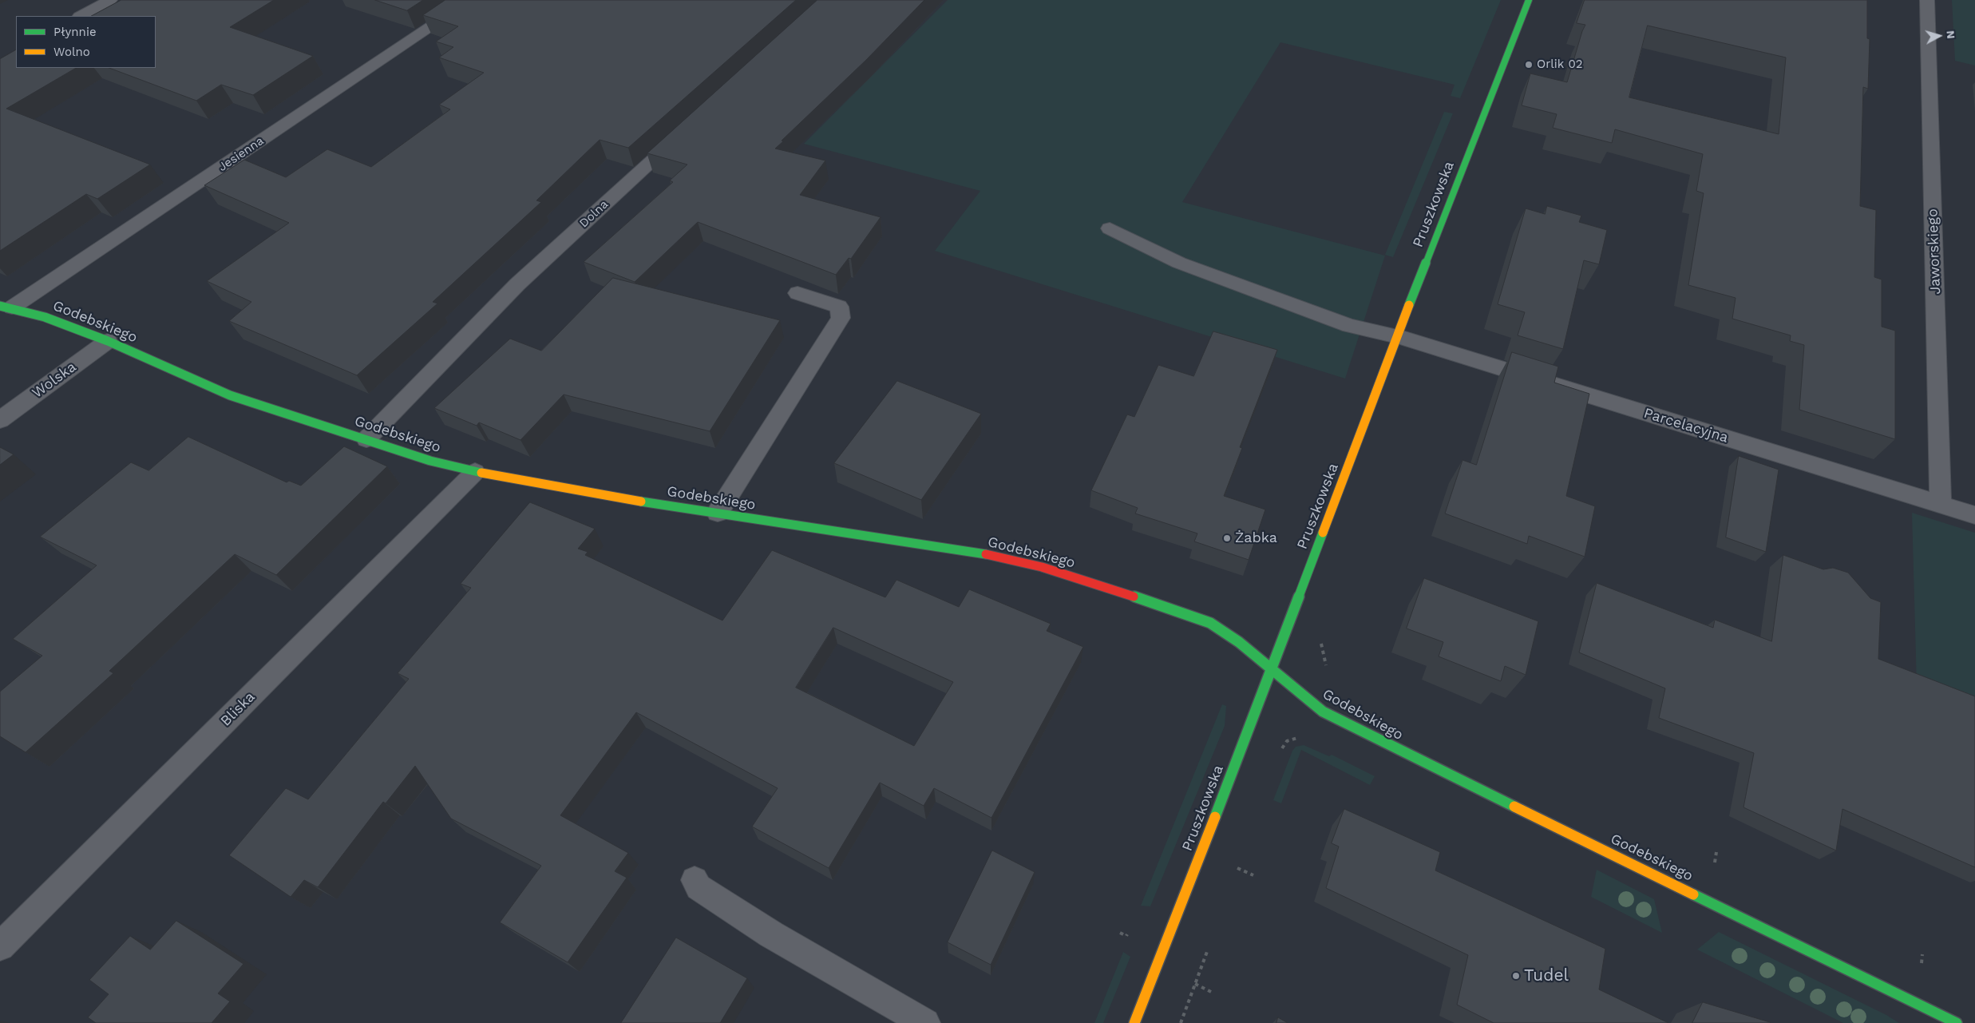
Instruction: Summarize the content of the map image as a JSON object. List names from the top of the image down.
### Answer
{
  "streets": {
    "street": [
      "Jesienna",
      "Pruszkowska",
      "Dolna",
      "Jaworskiego",
      "Godebskiego",
      "Wolska",
      "Parcelacyjna",
      "Bliska"
    ]
  },
  "crossings": [
    ["Jesienna", "Godebskiego"],
    ["Pruszkowska", "Godebskiego"],
    ["Pruszkowska", "Parcelacyjna"],
    ["Dolna", "Godebskiego"],
    ["Jaworskiego", "Parcelacyjna"],
    ["Godebskiego", "Wolska"],
    ["Godebskiego", "Bliska"]
  ],
  "places": ["Orlik 02", "Żabka", "Tudel"],
  "legend": ["Płynnie", "Wolno"],
  "north": "right"
}
